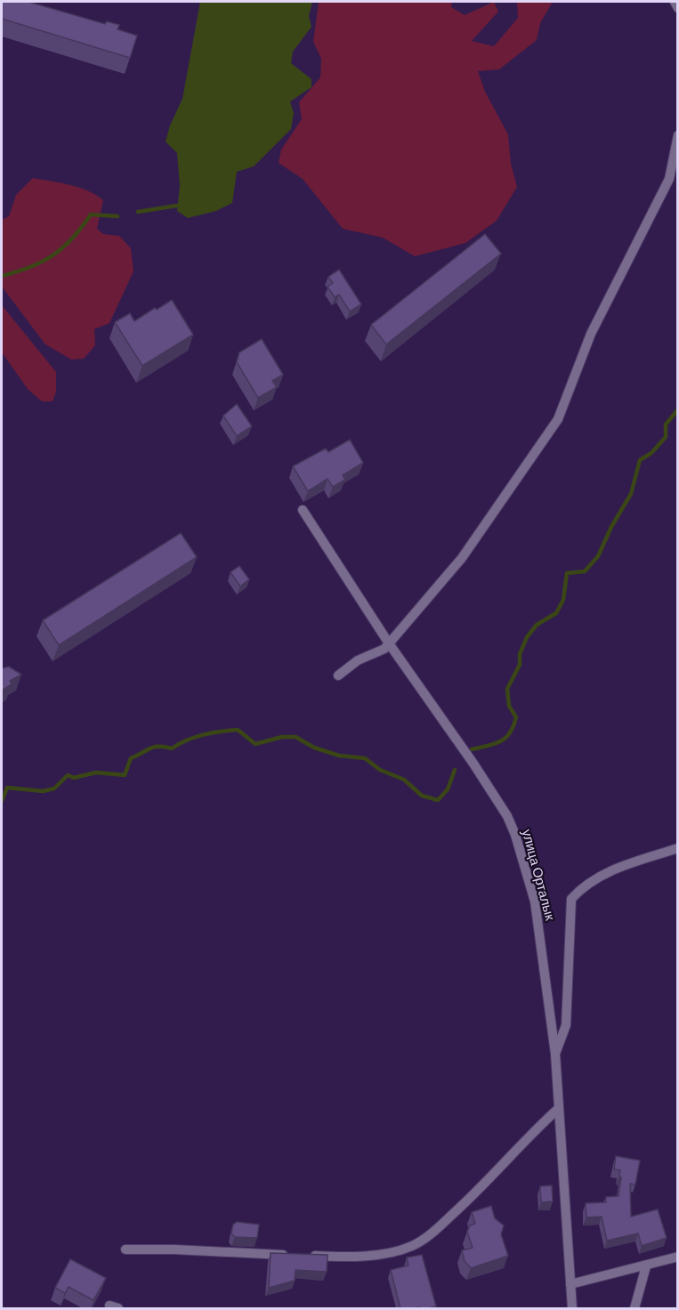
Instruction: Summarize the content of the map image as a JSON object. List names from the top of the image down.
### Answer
{
  "streets": {
    "street": ["улица Орталык"]
  }
}
